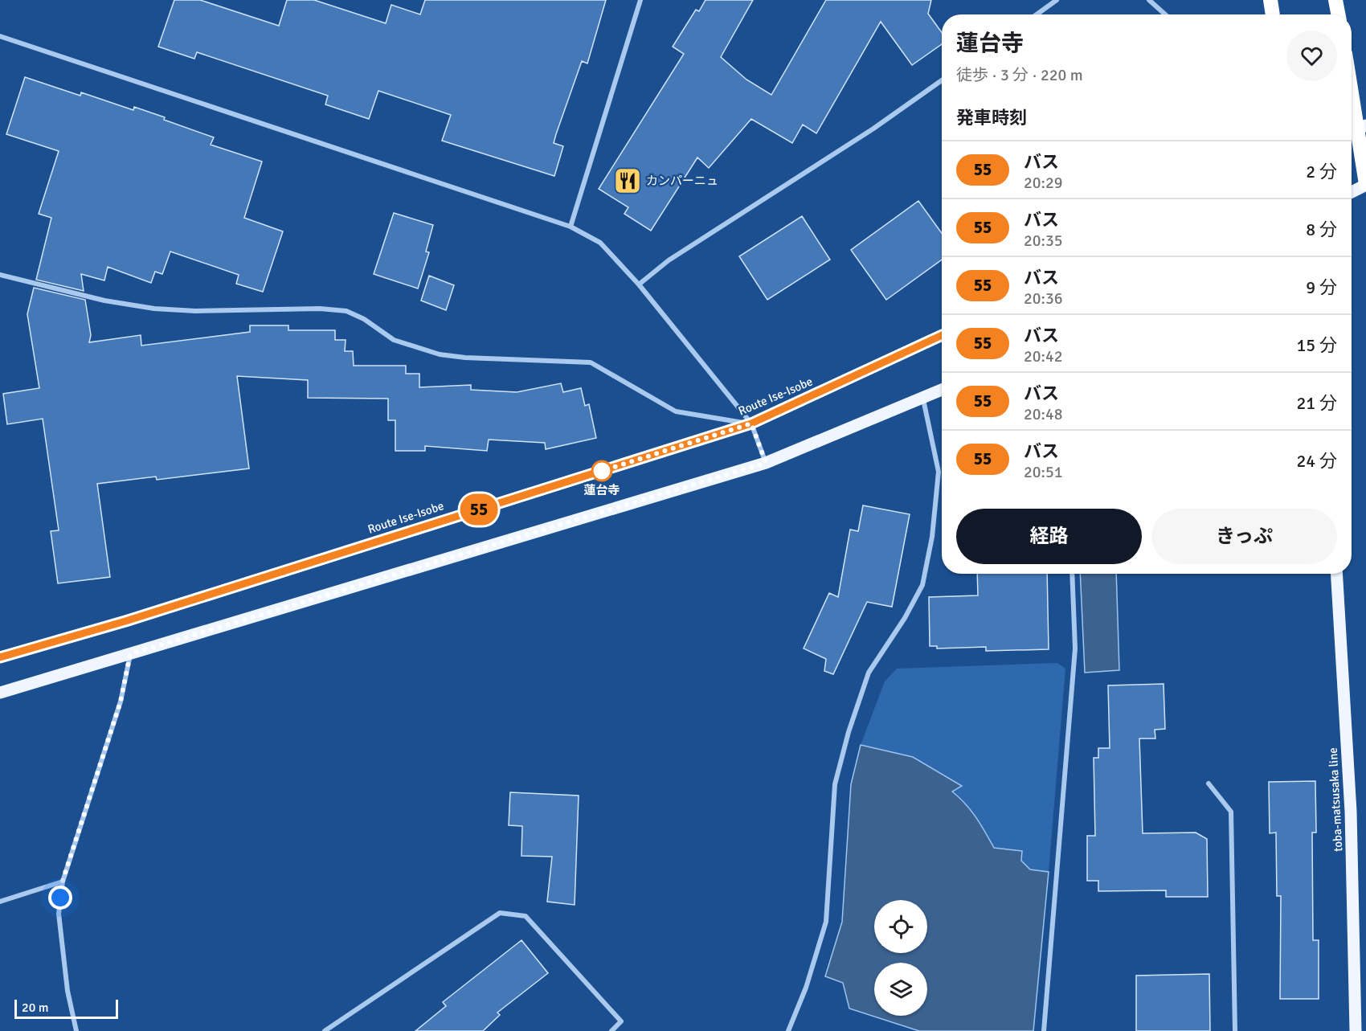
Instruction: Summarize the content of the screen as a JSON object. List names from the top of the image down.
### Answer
{
  "streets": {
    "main road": ["Route Ise-Isobe", "toba-matsusaka line"]
  },
  "places": {
    "restaurant": ["カンパーニュ"],
    "other": ["蓮台寺"]
  },
  "lines": ["bus line 55"],
  "scale_bar": "20 m",
  "page": {
    "on_map": "55",
    "heading": [
      ["蓮台寺", "徒歩 · 3 分 · 220 m"],
      "発車時刻"
    ],
    "list": [
      {
        "mark": "55",
        "name": "バス",
        "note": "20:29",
        "value": "2 分"
      },
      {
        "mark": "55",
        "name": "バス",
        "note": "20:35",
        "value": "8 分"
      },
      {
        "mark": "55",
        "name": "バス",
        "note": "20:36",
        "value": "9 分"
      },
      {
        "mark": "55",
        "name": "バス",
        "note": "20:42",
        "value": "15 分"
      },
      {
        "mark": "55",
        "name": "バス",
        "note": "20:48",
        "value": "21 分"
      },
      {
        "mark": "55",
        "name": "バス",
        "note": "20:51",
        "value": "24 分"
      }
    ],
    "buttons": ["経路", "きっぷ"],
    "scale": "20 m"
  }
}
